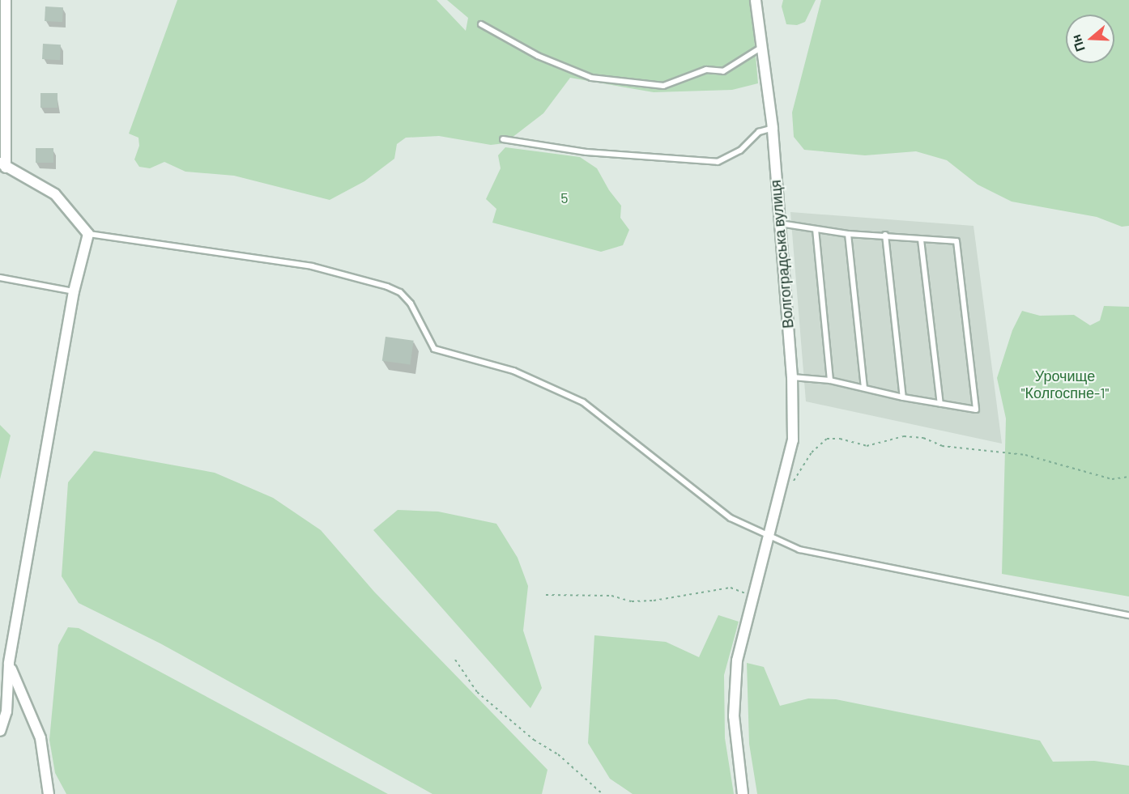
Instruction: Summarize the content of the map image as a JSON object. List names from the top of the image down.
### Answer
{
  "streets": {
    "street": ["Волгоградська вулиця"]
  },
  "parks": ["5", "Урочище \"Колгоспне-1\""],
  "north": "left"
}
